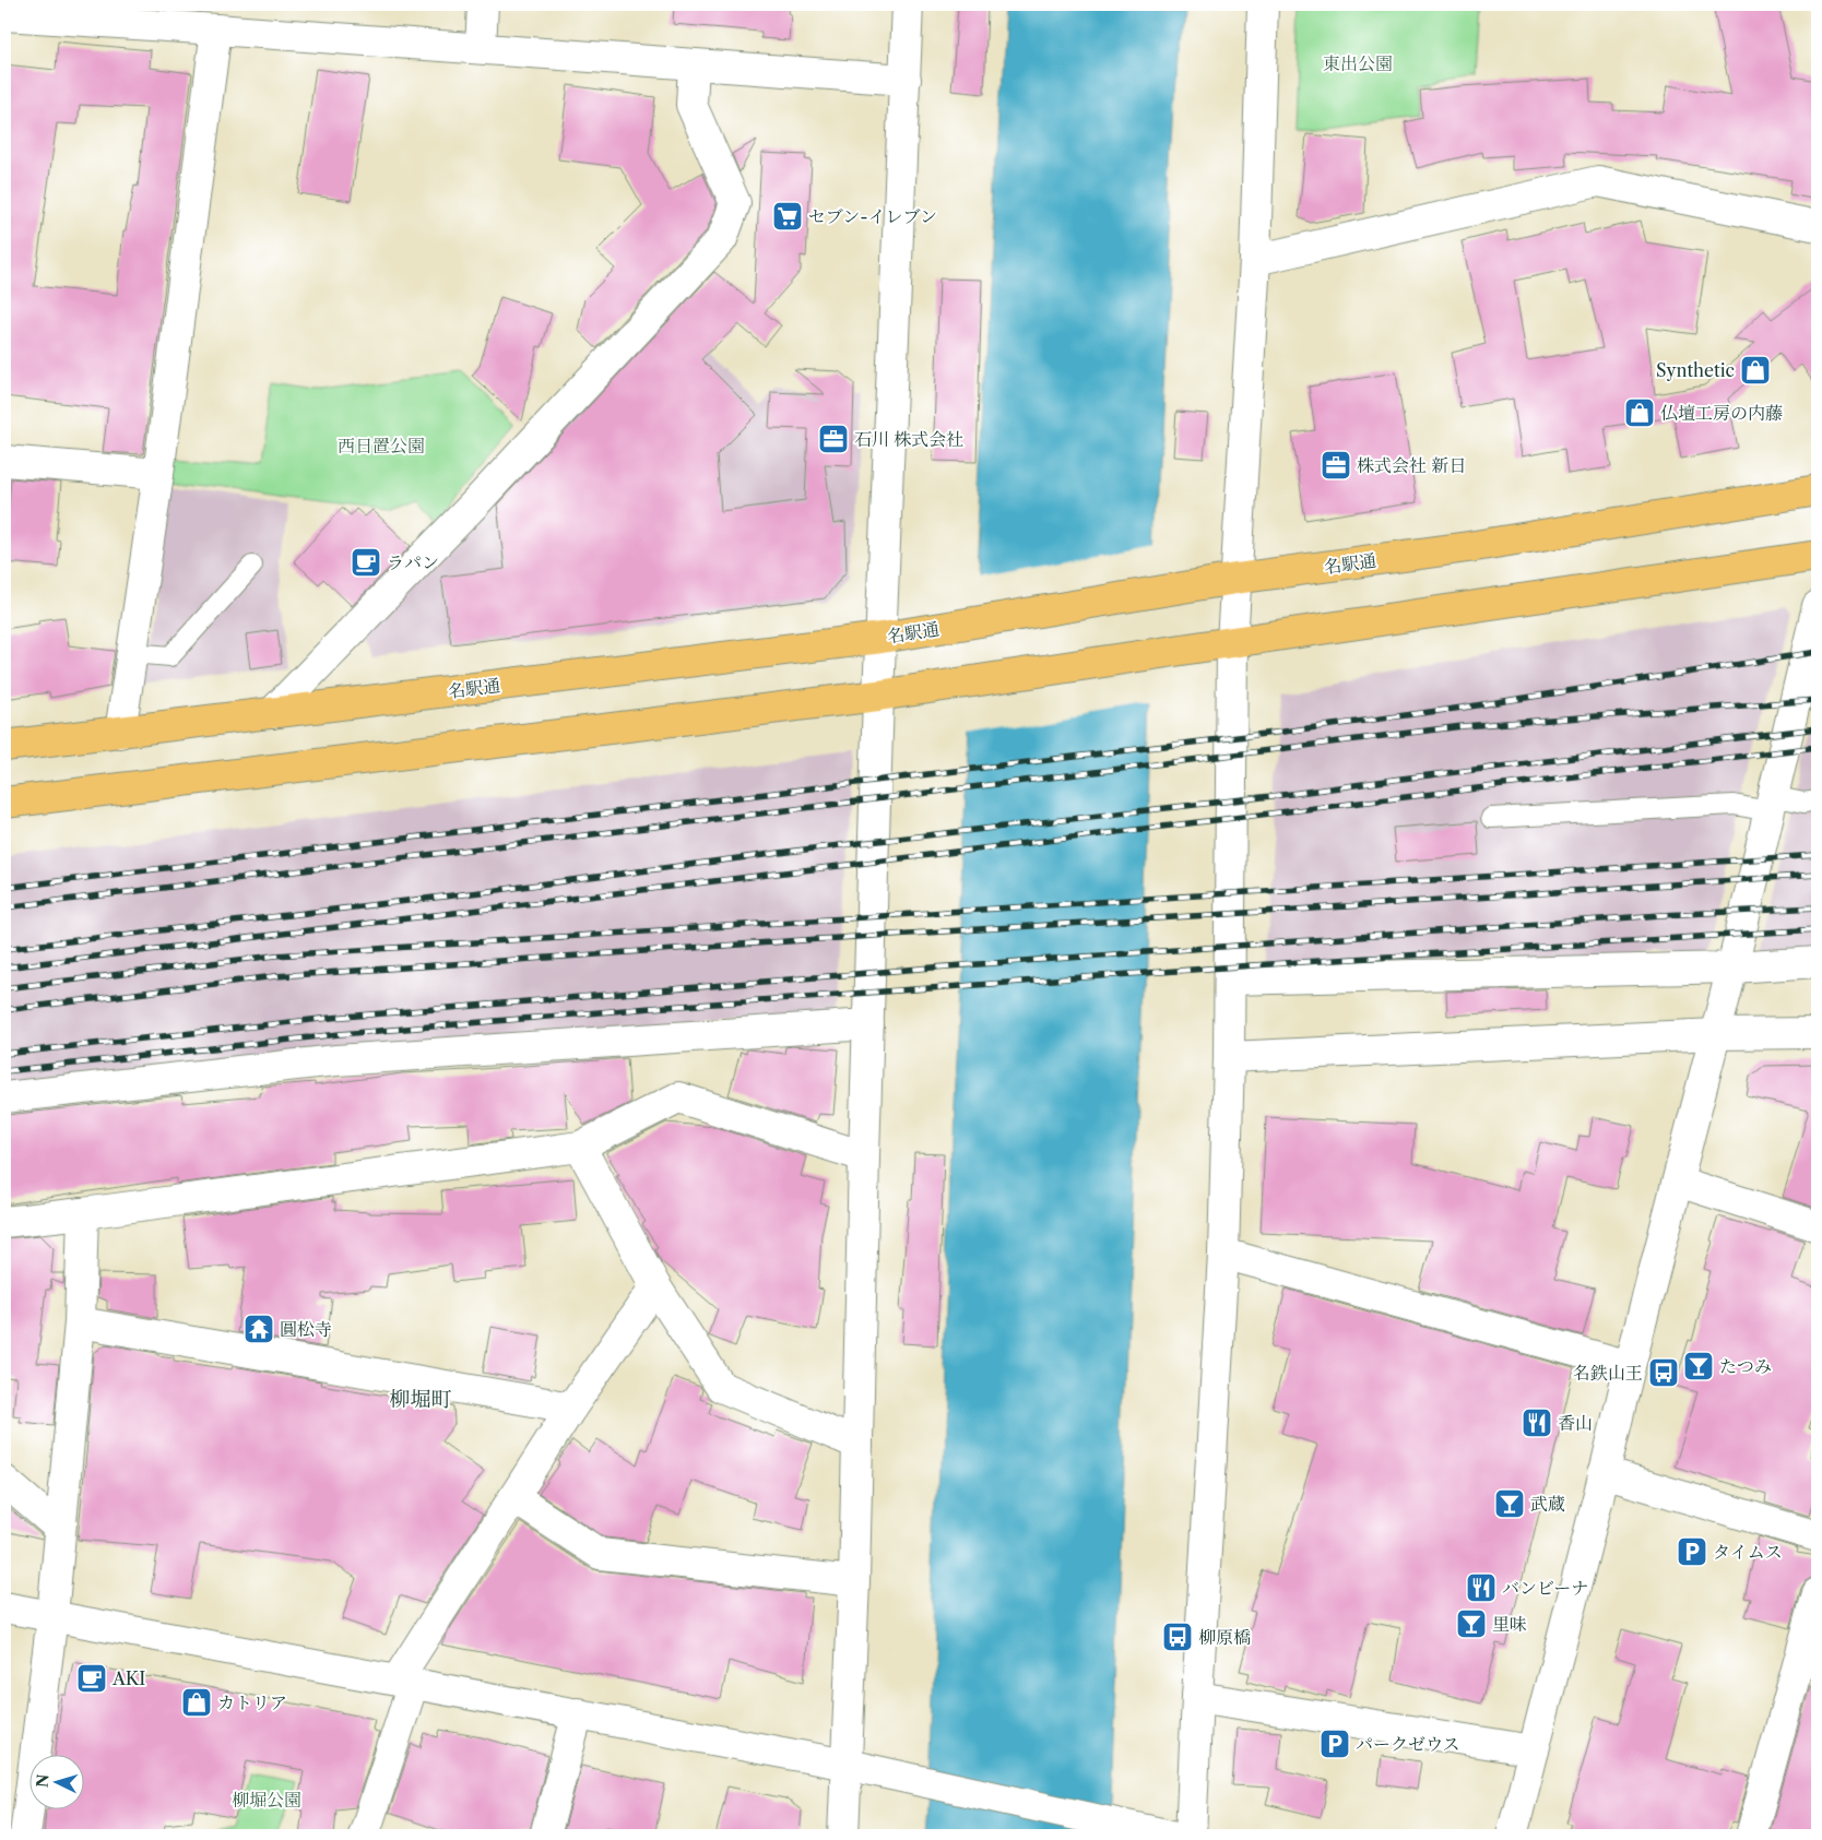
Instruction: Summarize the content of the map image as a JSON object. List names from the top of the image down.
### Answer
{
  "streets": {
    "main road": ["名駅通"]
  },
  "districts": ["柳堀町"],
  "parks": ["東出公園", "西日置公園", "柳堀公園"],
  "places": {
    "supermarket": ["セブン-イレブン"],
    "shop": ["Synthetic", "仏壇工房の内藤", "カトリア"],
    "office": ["石川 株式会社", "株式会社 新日"],
    "cafe": ["ラパン", "AKI"],
    "temple": ["圓松寺"],
    "bar": ["たつみ", "武蔵", "里味"],
    "bus stop": ["名鉄山王", "柳原橋"],
    "restaurant": ["香山", "バンビーナ"],
    "parking": ["タイムス", "パークゼウス"]
  },
  "north": "left"
}
